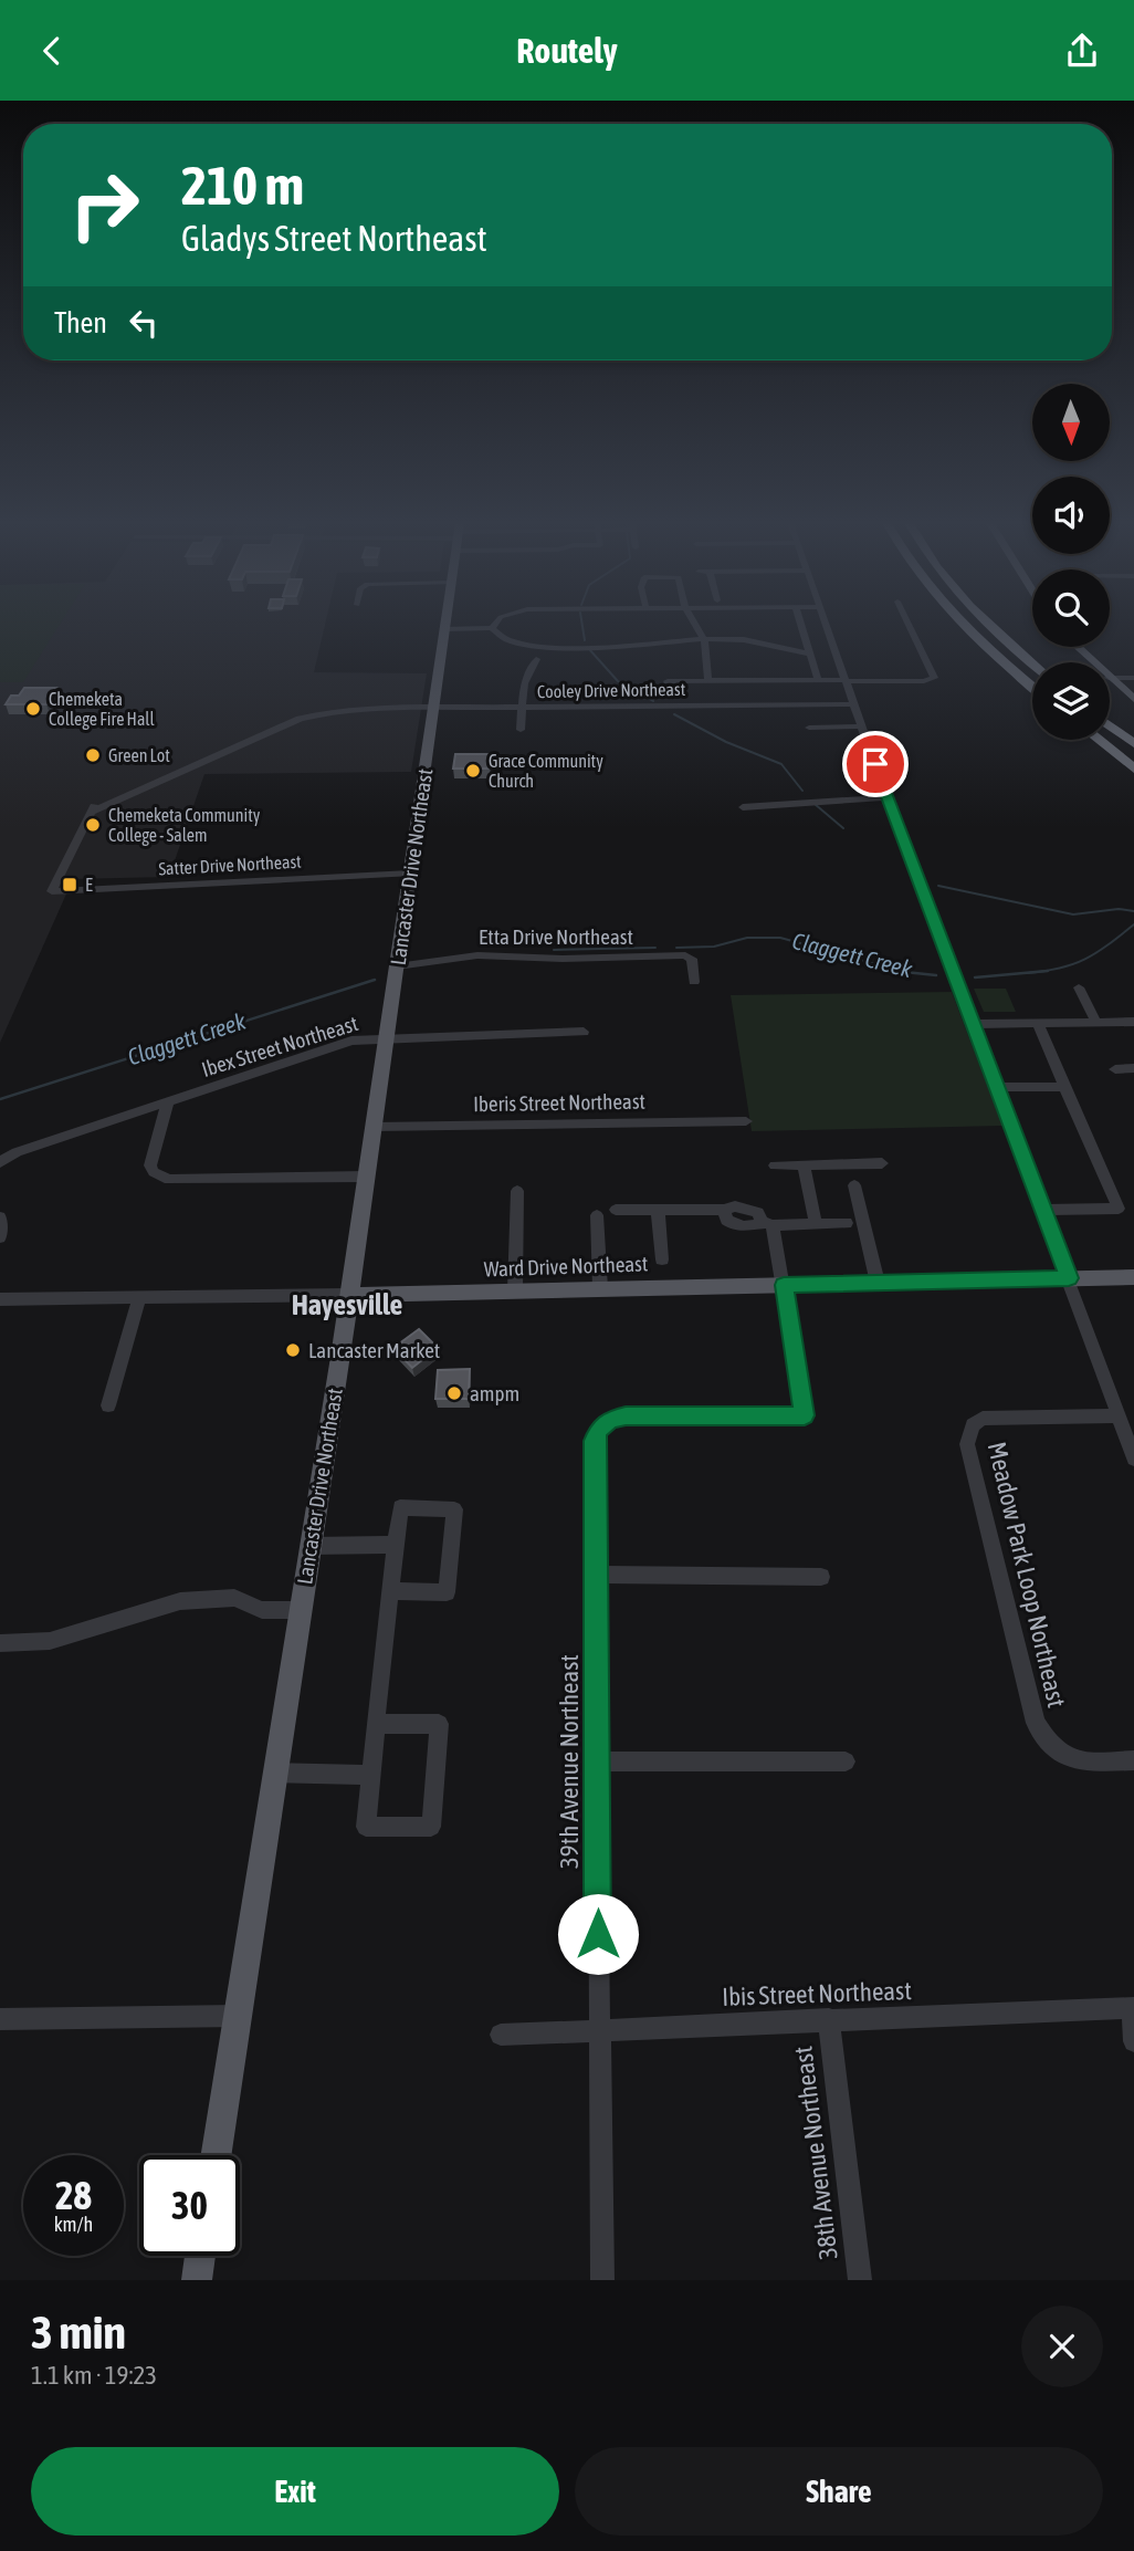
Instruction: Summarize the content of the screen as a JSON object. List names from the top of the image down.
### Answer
{
  "streets": {
    "main road": ["Lancaster Drive Northeast", "Ward Drive Northeast"],
    "street": [
      "Cooley Drive Northeast",
      "Satter Drive Northeast",
      "Etta Drive Northeast",
      "Ibex Street Northeast",
      "Iberis Street Northeast",
      "Meadow Park Loop Northeast",
      "39th Avenue Northeast",
      "Ibis Street Northeast",
      "38th Avenue Northeast"
    ]
  },
  "crossings": [
    ["Cooley Drive Northeast", "Satter Drive Northeast"],
    ["Cooley Drive Northeast", "Lancaster Drive Northeast"],
    ["Satter Drive Northeast", "Lancaster Drive Northeast"],
    ["Lancaster Drive Northeast", "Etta Drive Northeast"],
    ["Lancaster Drive Northeast", "Ibex Street Northeast"],
    ["Lancaster Drive Northeast", "Iberis Street Northeast"],
    ["Lancaster Drive Northeast", "Ward Drive Northeast"],
    ["Ward Drive Northeast", "39th Avenue Northeast"],
    ["39th Avenue Northeast", "Ibis Street Northeast"],
    ["Ibis Street Northeast", "38th Avenue Northeast"]
  ],
  "districts": ["Hayesville"],
  "water": ["Claggett Creek"],
  "places": {
    "other": [
      "Chemeketa College Fire Hall",
      "Green Lot",
      "Grace Community Church",
      "Chemeketa Community College - Salem",
      "Lancaster Market",
      "ampm"
    ],
    "transit": ["E"]
  },
  "north": "bottom",
  "page": {
    "header": "Routely",
    "turn": ["210 m", "Gladys Street Northeast"],
    "then": "Then",
    "speed": "28 km/h",
    "limit": "30",
    "heading": ["3 min", "1.1 km · 19:23"],
    "buttons": ["Exit", "Share"]
  }
}
